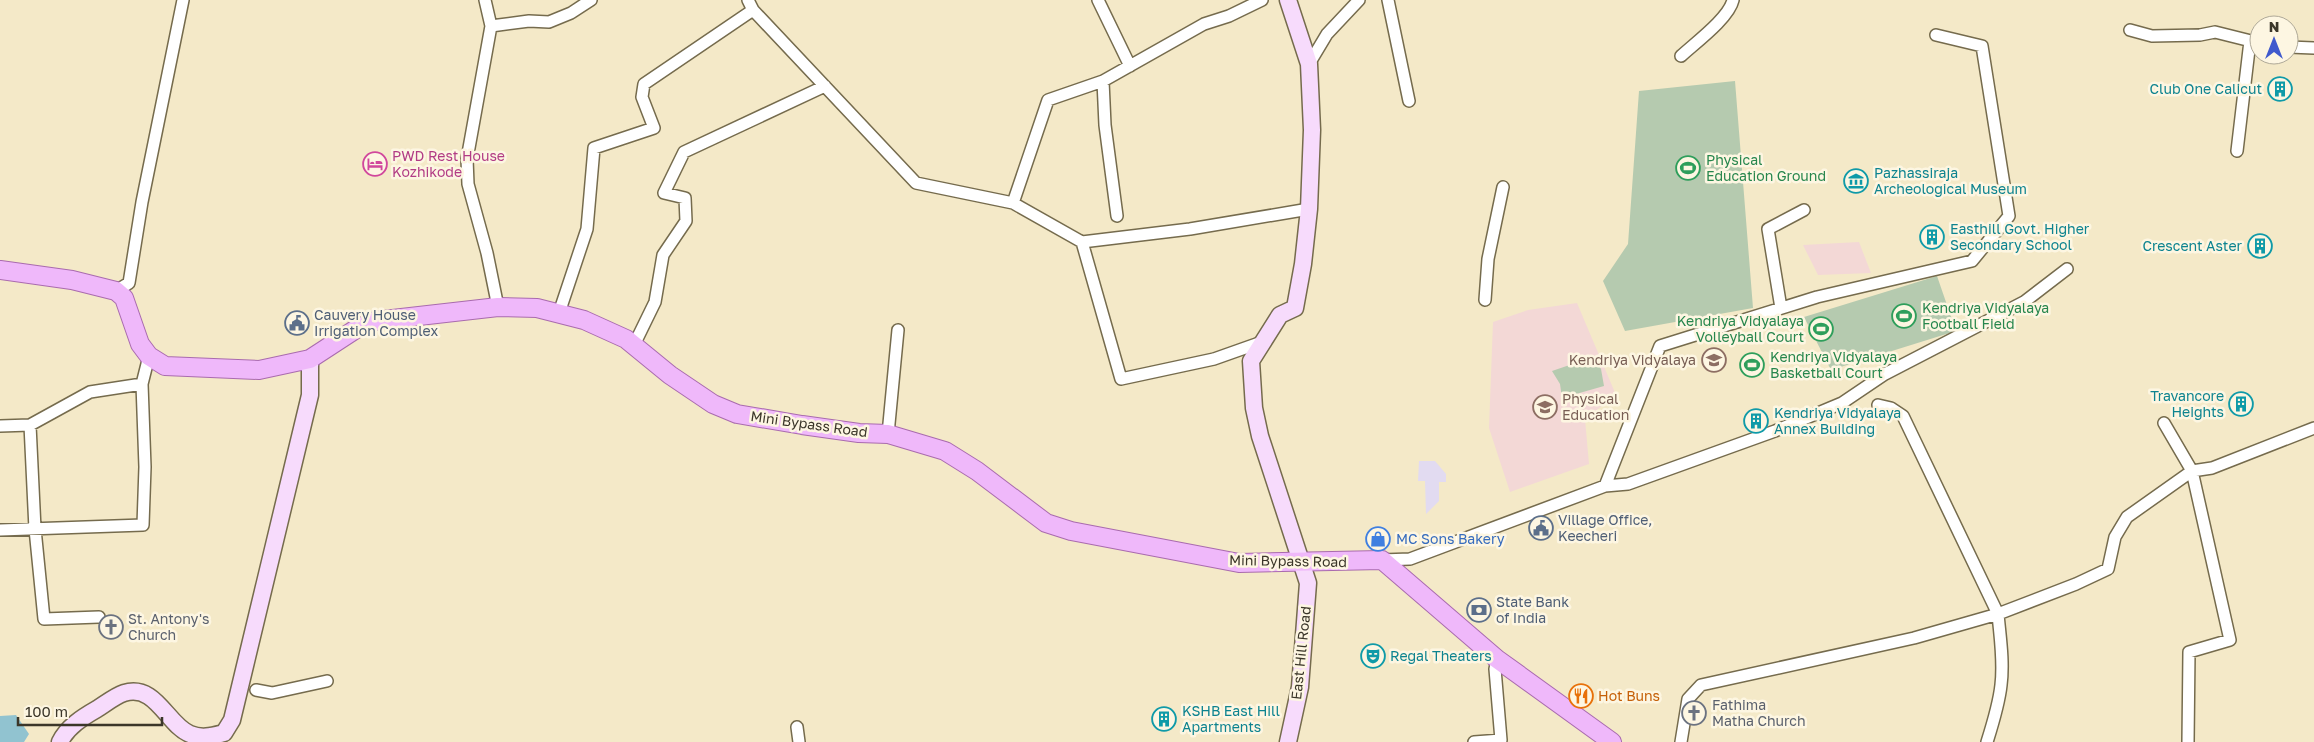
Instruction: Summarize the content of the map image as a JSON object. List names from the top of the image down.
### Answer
{
  "streets": {
    "main road": ["Mini Bypass Road"],
    "street": ["East Hill Road"]
  },
  "crossings": [
    ["Mini Bypass Road", "East Hill Road"]
  ],
  "places": {
    "building": [
      "Club One Calicut",
      "Easthill Govt. Higher Secondary School",
      "Crescent Aster",
      "Travancore Heights",
      "Kendriya Vidyalaya Annex Building",
      "KSHB East Hill Apartments"
    ],
    "hotel": ["PWD Rest House Kozhikode"],
    "sports": [
      "Physical Education Ground",
      "Kendriya Vidyalaya Football Field",
      "Kendriya Vidyalaya Volleyball Court",
      "Kendriya Vidyalaya Basketball Court"
    ],
    "museum": ["Pazhassiraja Archeological Museum"],
    "public building": ["Cauvery House Irrigation Complex", "Village Office, Keecheri"],
    "school or university": ["Kendriya Vidyalaya", "Physical Education"],
    "shop": ["MC Sons Bakery"],
    "bank": ["State Bank of India"],
    "church": ["St. Antony's Church", "Fathima Matha Church"],
    "theatre": ["Regal Theaters"],
    "restaurant": ["Hot Buns"]
  },
  "scale_bar": "100 m",
  "north": "top"
}
